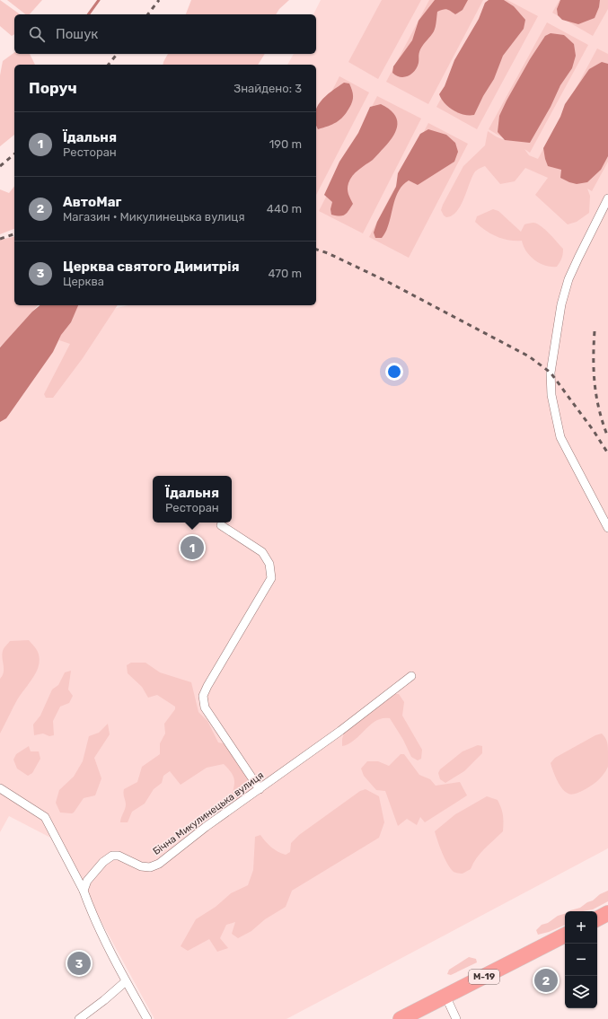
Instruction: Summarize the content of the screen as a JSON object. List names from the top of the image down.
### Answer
{
  "streets": {
    "highway": ["М-19"],
    "street": ["Бічна Микулинецька вулиця"]
  },
  "page": {
    "search": "Пошук",
    "heading": ["Поруч", "Знайдено: 3"],
    "list": [
      {
        "mark": "1",
        "name": "Їдальня",
        "note": "Ресторан",
        "value": "190 m"
      },
      {
        "mark": "2",
        "name": "АвтоМаг",
        "note": "Магазин · Микулинецька вулиця",
        "value": "440 m"
      },
      {
        "mark": "3",
        "name": "Церква святого Димитрія",
        "note": "Церква",
        "value": "470 m"
      }
    ],
    "popup": ["Їдальня", "Ресторан"],
    "pins": ["1", "3", "2"],
    "map_buttons": ["+", "−"]
  }
}
